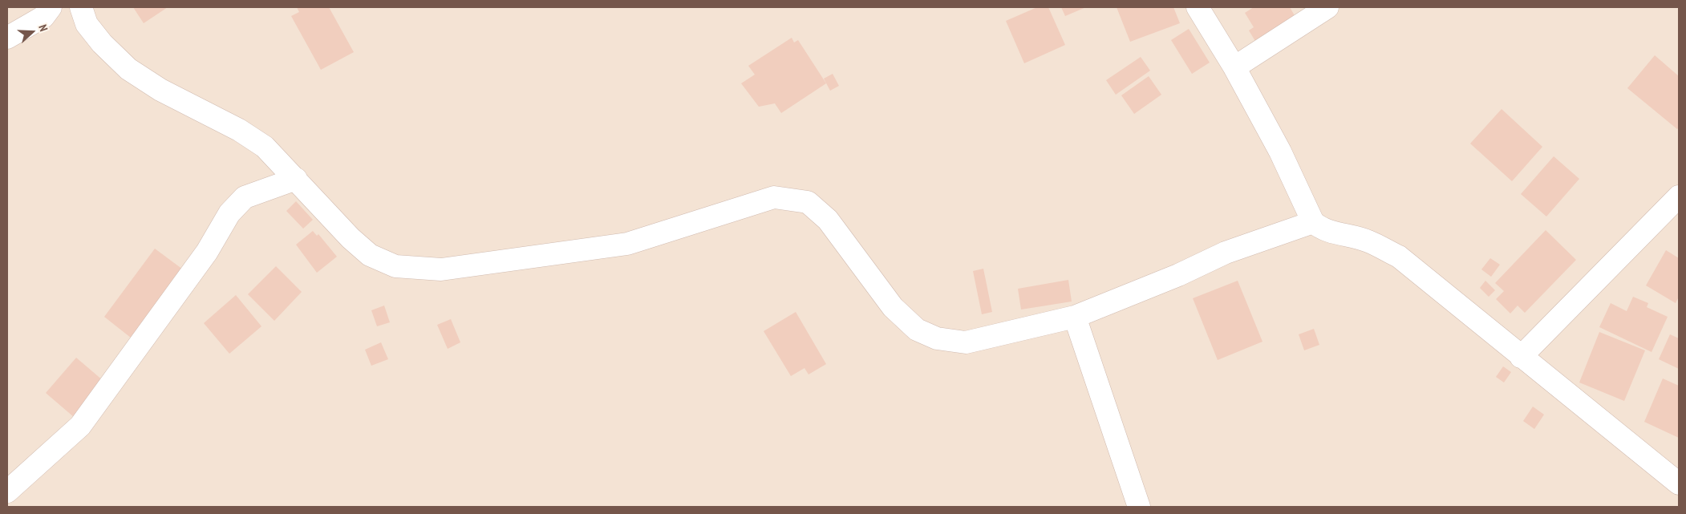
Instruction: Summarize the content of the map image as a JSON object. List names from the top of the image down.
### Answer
{
  "north": "right"
}
